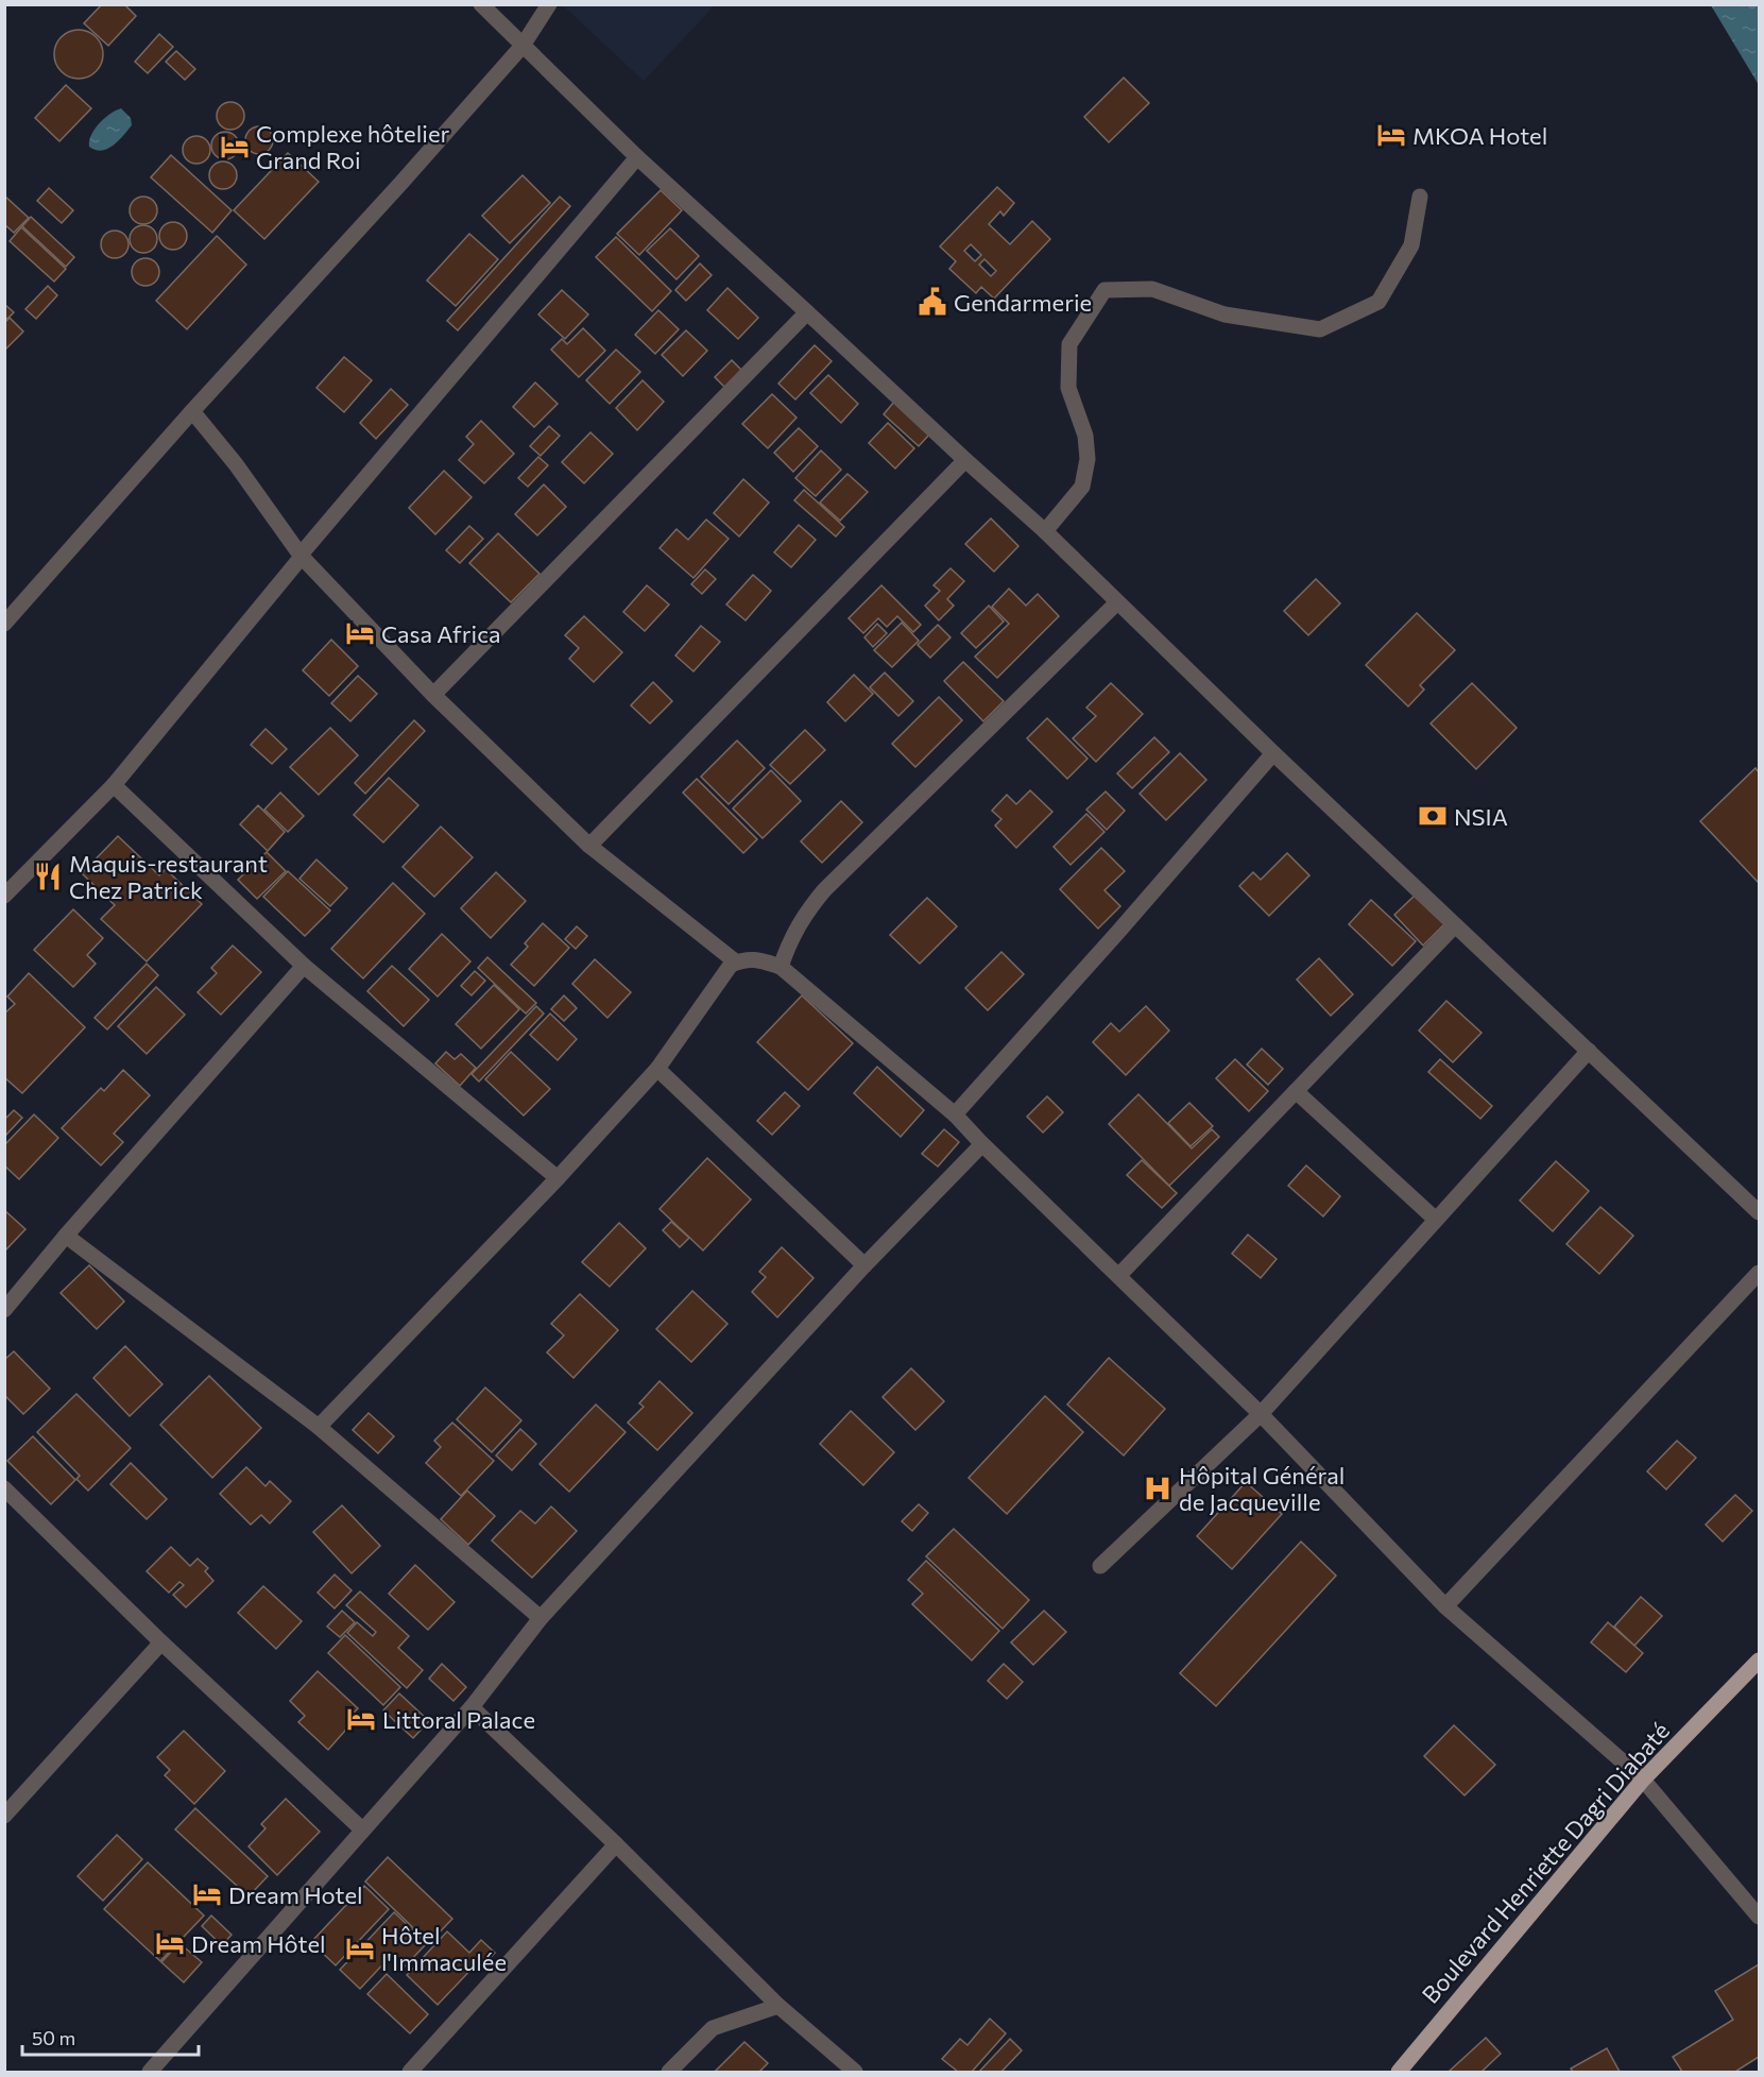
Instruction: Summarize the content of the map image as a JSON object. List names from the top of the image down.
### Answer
{
  "streets": {
    "main road": ["Boulevard Henriette Dagri Diabaté"]
  },
  "places": {
    "hotel": [
      "MKOA Hotel",
      "Complexe hôtelier Grand Roi",
      "Casa Africa",
      "Littoral Palace",
      "Dream Hotel",
      "Dream Hôtel",
      "Hôtel l'Immaculée"
    ],
    "public building": ["Gendarmerie"],
    "bank": ["NSIA"],
    "restaurant": ["Maquis-restaurant Chez Patrick"],
    "hospital": ["Hôpital Général de Jacqueville"]
  },
  "scale_bar": "50 m"
}
